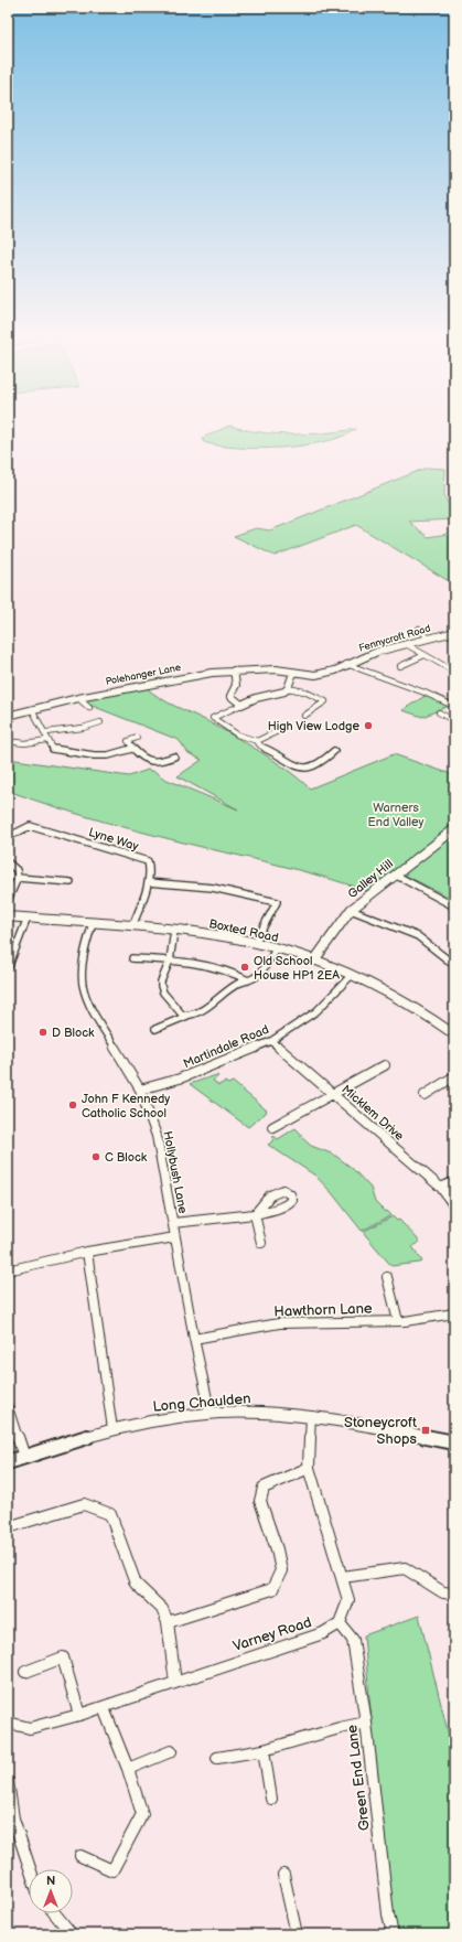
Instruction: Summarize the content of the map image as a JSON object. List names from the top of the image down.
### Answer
{
  "streets": {
    "street": [
      "Fennycroft Road",
      "Polehanger Lane",
      "Lyne Way",
      "Galley Hill",
      "Boxted Road",
      "Martindale Road",
      "Micklem Drive",
      "Hollybush Lane",
      "Hawthorn Lane",
      "Long Chaulden",
      "Varney Road",
      "Green End Lane"
    ]
  },
  "crossings": [
    ["Fennycroft Road", "Polehanger Lane"],
    ["Lyne Way", "Boxted Road"],
    ["Galley Hill", "Boxted Road"],
    ["Boxted Road", "Martindale Road"],
    ["Boxted Road", "Hollybush Lane"],
    ["Martindale Road", "Micklem Drive"],
    ["Martindale Road", "Hollybush Lane"],
    ["Hollybush Lane", "Hawthorn Lane"],
    ["Hollybush Lane", "Long Chaulden"],
    ["Varney Road", "Green End Lane"]
  ],
  "parks": ["Warners End Valley"],
  "places": {
    "other": [
      "High View Lodge",
      "Old School House HP1 2EA",
      "D Block",
      "John F Kennedy Catholic School",
      "C Block"
    ],
    "transit": ["Stoneycroft Shops"]
  },
  "north": "top"
}
